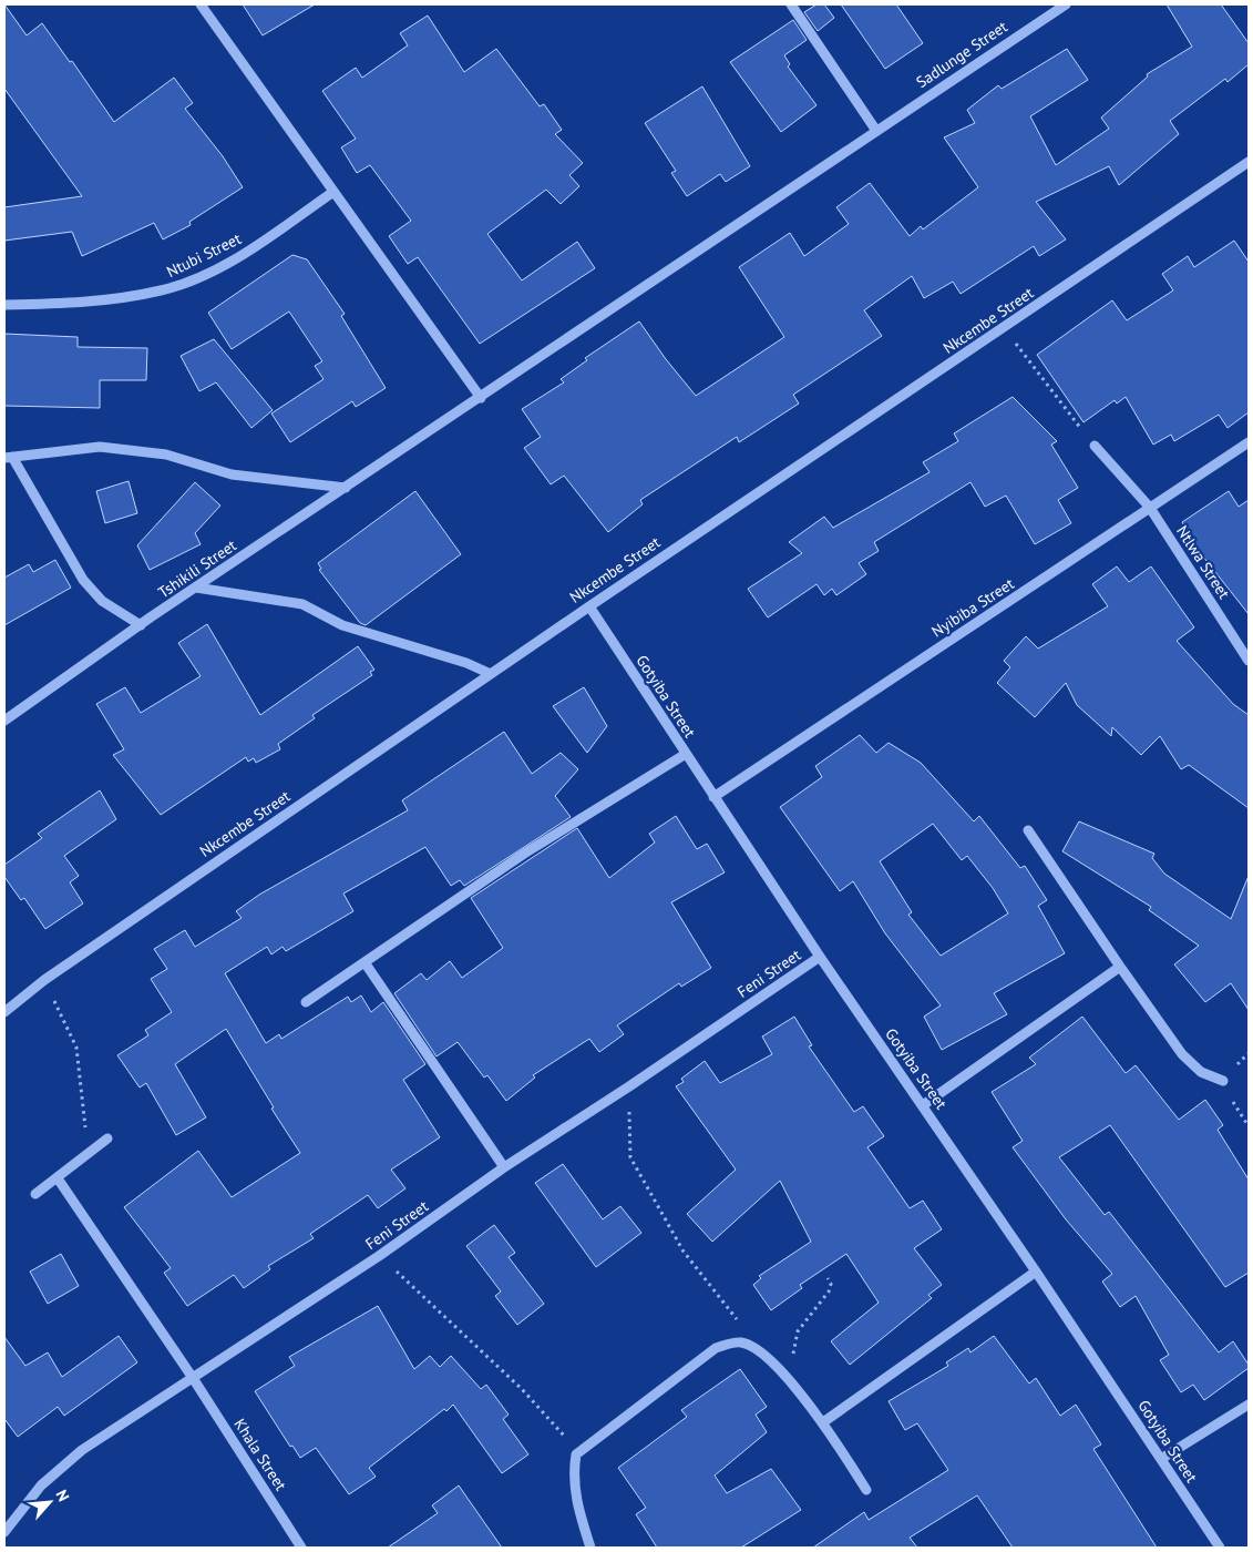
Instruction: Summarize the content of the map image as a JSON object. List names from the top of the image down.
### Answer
{
  "streets": {
    "street": [
      "Sadlunge Street",
      "Ntubi Street",
      "Nkcembe Street",
      "Ntlwa Street",
      "Tshikili Street",
      "Nyibiba Street",
      "Gotyiba Street",
      "Feni Street",
      "Khala Street"
    ]
  },
  "crossings": [
    ["Sadlunge Street", "Tshikili Street"],
    ["Nkcembe Street", "Gotyiba Street"],
    ["Ntlwa Street", "Nyibiba Street"],
    ["Nyibiba Street", "Gotyiba Street"],
    ["Gotyiba Street", "Feni Street"],
    ["Feni Street", "Khala Street"]
  ],
  "north": "top right"
}
